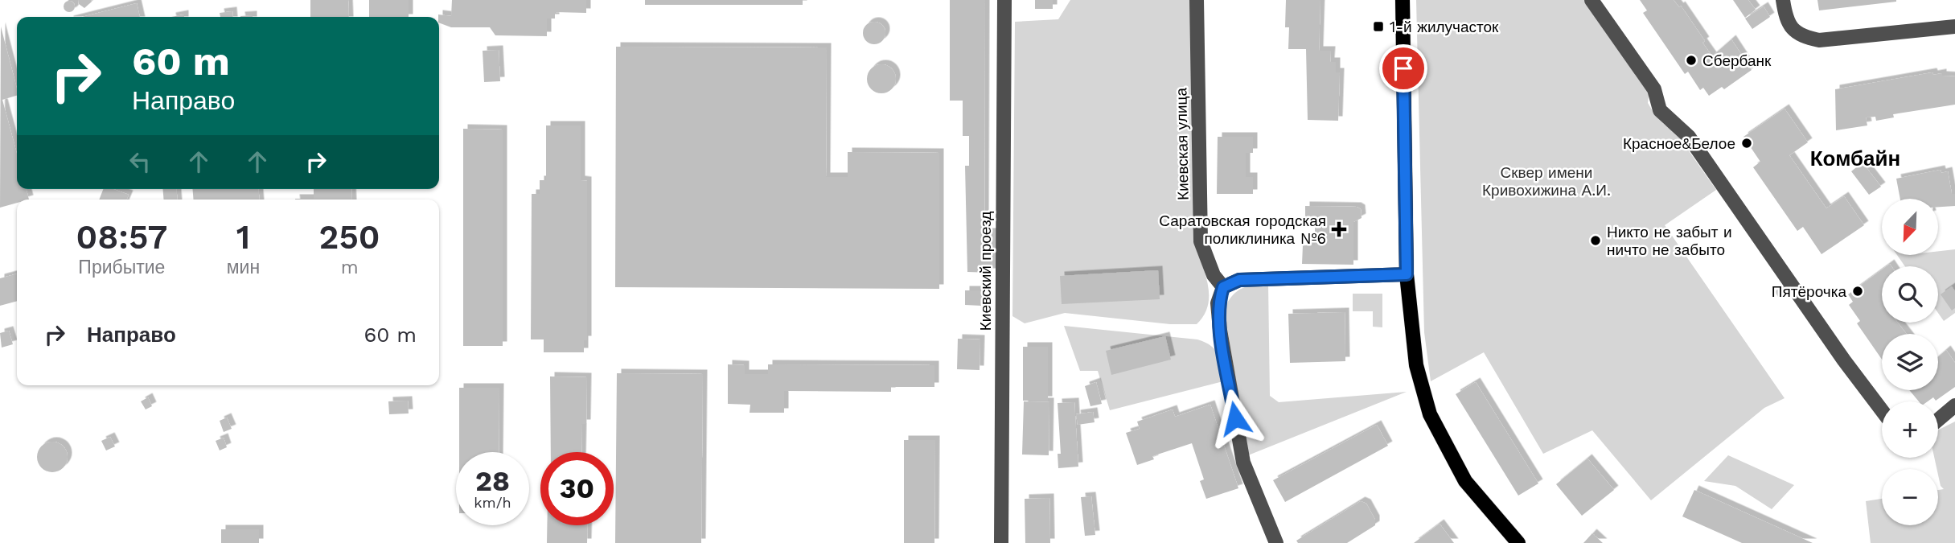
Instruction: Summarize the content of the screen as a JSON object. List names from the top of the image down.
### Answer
{
  "streets": {
    "street": ["Киевская улица", "Киевский проезд"]
  },
  "districts": ["Комбайн"],
  "parks": ["Сквер имени Кривохижина А.И."],
  "places": {
    "transit": ["1-й жилучасток"],
    "other": [
      "Сбербанк",
      "Красное&Белое",
      "Никто не забыт и ничто не забыто",
      "Пятёрочка"
    ],
    "health": ["Саратовская городская поликлиника №6"]
  },
  "north": "bottom left",
  "page": {
    "turn": ["60 m", "Направо"],
    "map_buttons": ["+", "−"],
    "eta": [
      "08:57",
      "Прибытие",
      "1",
      "мин",
      "250",
      "m"
    ],
    "list": [
      {
        "name": "Направо",
        "value": "60 m"
      }
    ],
    "speed": "28 km/h",
    "limit": "30"
  }
}
